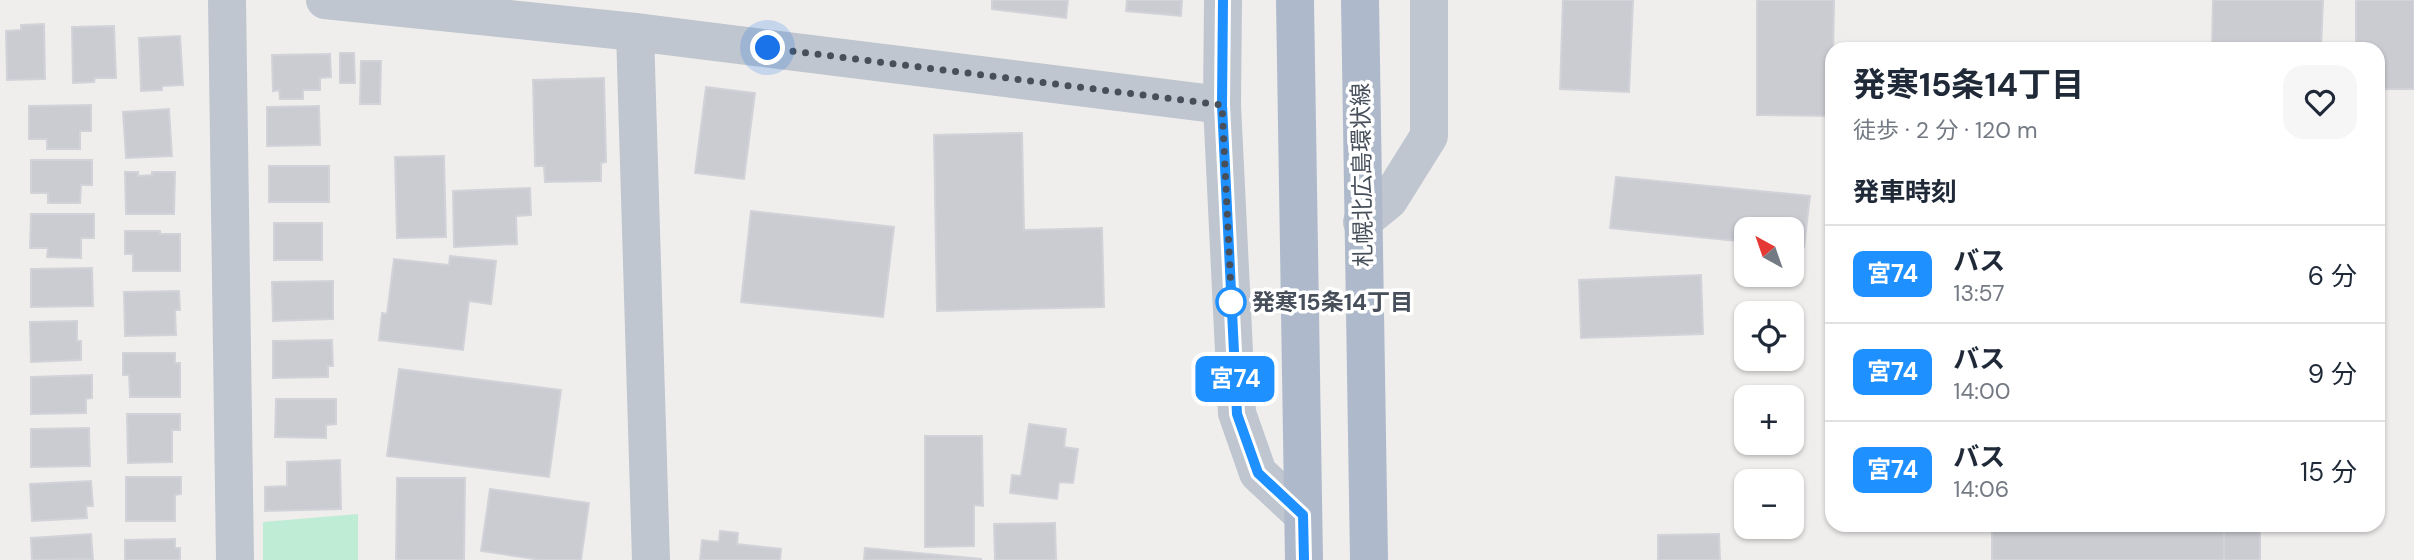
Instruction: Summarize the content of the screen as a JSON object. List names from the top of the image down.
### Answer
{
  "streets": {
    "main road": ["札幌北広島環状線"]
  },
  "places": ["発寒15条14丁目"],
  "lines": ["bus line 宮74"],
  "north": "top left",
  "page": {
    "on_map": "宮74",
    "heading": [
      ["発寒15条14丁目", "徒歩 · 2 分 · 120 m"],
      "発車時刻"
    ],
    "map_buttons": ["+", "−"],
    "list": [
      {
        "mark": "宮74",
        "name": "バス",
        "note": "13:57",
        "value": "6 分"
      },
      {
        "mark": "宮74",
        "name": "バス",
        "note": "14:00",
        "value": "9 分"
      },
      {
        "mark": "宮74",
        "name": "バス",
        "note": "14:06",
        "value": "15 分"
      }
    ]
  }
}
